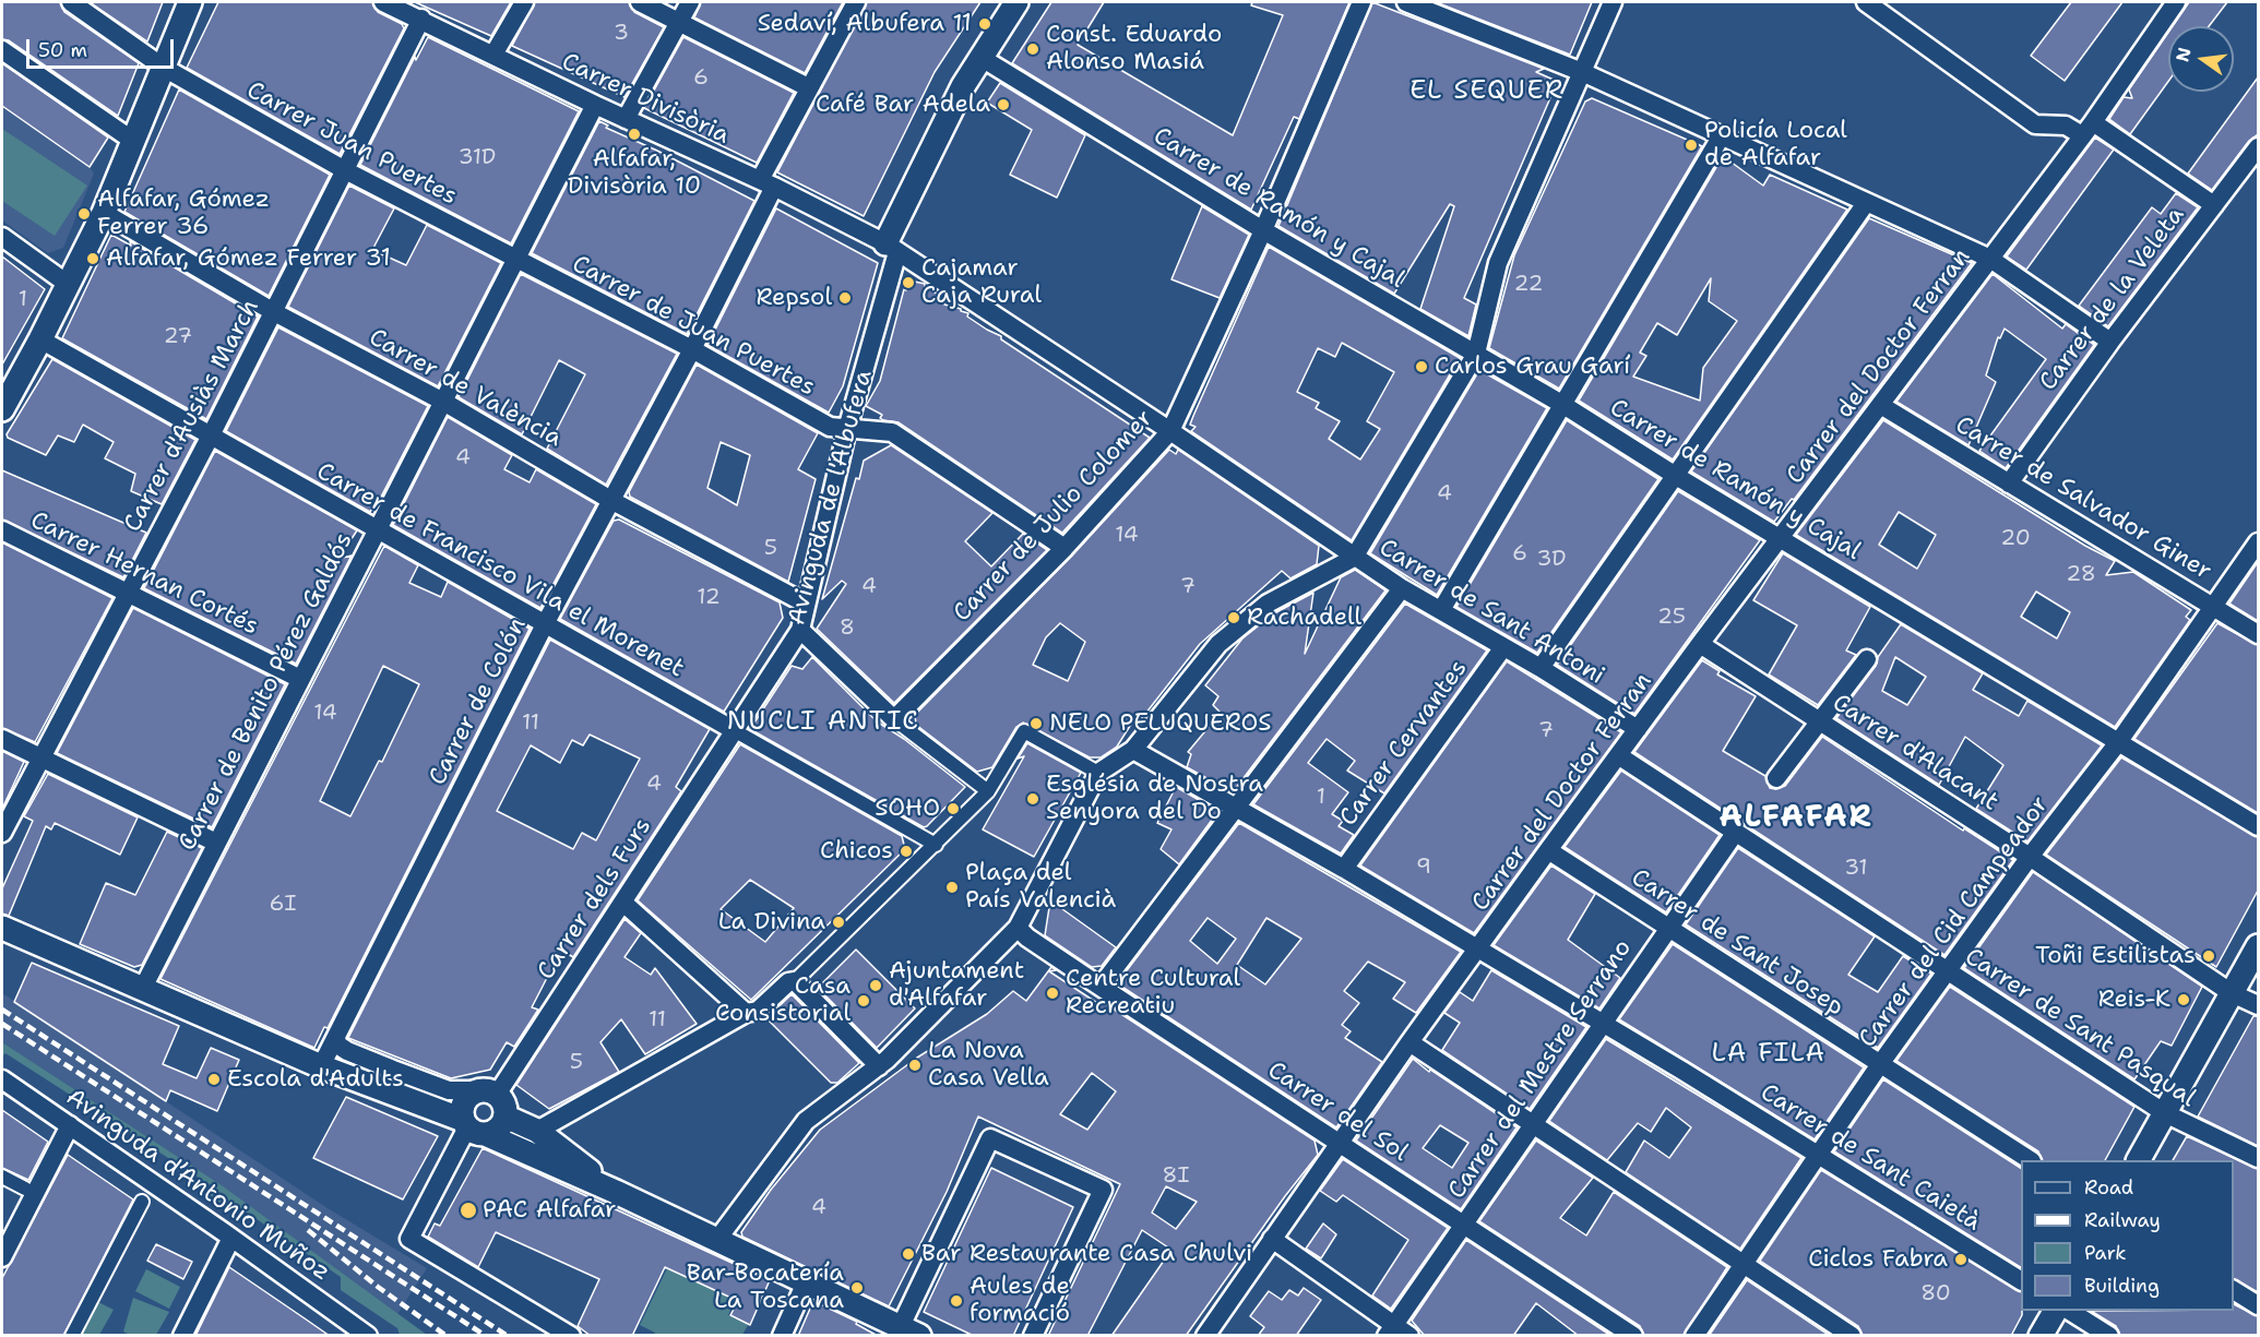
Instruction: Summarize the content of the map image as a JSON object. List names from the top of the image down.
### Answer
{
  "streets": {
    "street": [
      "Carrer Divisòria",
      "Carrer Juan Puertes",
      "Carrer de Ramón y Cajal",
      "Carrer de la Veleta",
      "Carrer de Juan Puertes",
      "Carrer del Doctor Ferran",
      "Carrer de València",
      "Carrer d'Ausiàs March",
      "Avinguda de l'Albufera",
      "Carrer de Salvador Giner",
      "Carrer de Julio Colomer",
      "Carrer de Francisco Vila el Morenet",
      "Carrer Hernan Cortés",
      "Carrer de Sant Antoni",
      "Carrer de Benito Pérez Galdós",
      "Carrer de Colón",
      "Carrer Cervantes",
      "Carrer d'Alacant",
      "Carrer dels Furs",
      "Carrer del Cid Campeador",
      "Carrer de Sant Josep",
      "Carrer de Sant Pasqual",
      "Carrer del Mestre Serrano",
      "Carrer del Sol",
      "Carrer de Sant Caietà",
      "Avinguda d’Antonio Muñoz"
    ]
  },
  "crossings": [
    ["Carrer Divisòria", "Carrer d'Ausiàs March"],
    ["Carrer Divisòria", "Avinguda de l'Albufera"],
    ["Carrer Divisòria", "Carrer de Julio Colomer"],
    ["Carrer Divisòria", "Carrer de Sant Antoni"],
    ["Carrer Divisòria", "Carrer de Benito Pérez Galdós"],
    ["Carrer Divisòria", "Carrer de Colón"],
    ["Carrer Juan Puertes", "Carrer de Juan Puertes"],
    ["Carrer Juan Puertes", "Carrer d'Ausiàs March"],
    ["Carrer Juan Puertes", "Carrer de Benito Pérez Galdós"],
    ["Carrer de Ramón y Cajal", "Carrer del Doctor Ferran"],
    ["Carrer de Ramón y Cajal", "Avinguda de l'Albufera"],
    ["Carrer de Ramón y Cajal", "Carrer de Julio Colomer"],
    ["Carrer de Ramón y Cajal", "Carrer del Cid Campeador"],
    ["Carrer de la Veleta", "Carrer de Salvador Giner"],
    ["Carrer de Juan Puertes", "Avinguda de l'Albufera"],
    ["Carrer de Juan Puertes", "Carrer de Benito Pérez Galdós"],
    ["Carrer de Juan Puertes", "Carrer de Colón"],
    ["Carrer del Doctor Ferran", "Carrer de Salvador Giner"],
    ["Carrer del Doctor Ferran", "Carrer de Sant Antoni"],
    ["Carrer del Doctor Ferran", "Carrer d'Alacant"],
    ["Carrer del Doctor Ferran", "Carrer de Sant Josep"],
    ["Carrer del Doctor Ferran", "Carrer de Sant Pasqual"],
    ["Carrer del Doctor Ferran", "Carrer del Sol"],
    ["Carrer del Doctor Ferran", "Carrer de Sant Caietà"],
    ["Carrer de València", "Carrer d'Ausiàs March"],
    ["Carrer de València", "Avinguda de l'Albufera"],
    ["Carrer de València", "Carrer de Benito Pérez Galdós"],
    ["Carrer de València", "Carrer de Colón"],
    ["Carrer d'Ausiàs March", "Carrer de Francisco Vila el Morenet"],
    ["Carrer d'Ausiàs March", "Carrer Hernan Cortés"],
    ["Avinguda de l'Albufera", "Carrer de Francisco Vila el Morenet"],
    ["Avinguda de l'Albufera", "Carrer dels Furs"],
    ["Carrer de Salvador Giner", "Carrer del Cid Campeador"],
    ["Carrer de Julio Colomer", "Carrer de Sant Antoni"],
    ["Carrer de Francisco Vila el Morenet", "Carrer de Benito Pérez Galdós"],
    ["Carrer de Francisco Vila el Morenet", "Carrer de Colón"],
    ["Carrer de Francisco Vila el Morenet", "Carrer dels Furs"],
    ["Carrer Hernan Cortés", "Carrer de Benito Pérez Galdós"],
    ["Carrer de Sant Antoni", "Carrer Cervantes"],
    ["Carrer Cervantes", "Carrer de Sant Caietà"],
    ["Carrer d'Alacant", "Carrer del Cid Campeador"],
    ["Carrer del Cid Campeador", "Carrer de Sant Josep"],
    ["Carrer del Cid Campeador", "Carrer de Sant Pasqual"],
    ["Carrer del Cid Campeador", "Carrer de Sant Caietà"],
    ["Carrer de Sant Josep", "Carrer del Mestre Serrano"],
    ["Carrer de Sant Pasqual", "Carrer del Mestre Serrano"],
    ["Carrer del Mestre Serrano", "Carrer del Sol"],
    ["Carrer del Mestre Serrano", "Carrer de Sant Caietà"]
  ],
  "districts": [
    "EL SEQUER",
    "NUCLI ANTIC",
    "ALFAFAR",
    "LA FILA"
  ],
  "places": [
    "Sedaví, Albufera 11",
    "Const. Eduardo Alonso Masiá",
    "Café Bar Adela",
    "Alfafar, Divisòria 10",
    "Policía Local de Alfafar",
    "Alfafar, Gómez Ferrer 36",
    "Alfafar, Gómez Ferrer 31",
    "Cajamar Caja Rural",
    "Repsol",
    "Carlos Grau Garí",
    "Rachadell",
    "NELO PELUQUEROS",
    "Església de Nostra Senyora del Do",
    "SOHO",
    "Chicos",
    "Plaça del País Valencià",
    "La Divina",
    "Toñi Estilistas",
    "Ajuntament d'Alfafar",
    "Centre Cultural Recreatiu",
    "Reis-K",
    "Casa Consistorial",
    "La Nova Casa Vella",
    "Escola d'Adults",
    "PAC Alfafar",
    "Bar Restaurante Casa Chulvi",
    "Ciclos Fabra",
    "Bar-Bocatería La Toscana",
    "Aules de formació"
  ],
  "house_numbers": [
    "3",
    "6",
    "31D",
    "22",
    "1",
    "27",
    "4",
    "4",
    "14",
    "20",
    "5",
    "6",
    "3D",
    "28",
    "4",
    "7",
    "12",
    "25",
    "8",
    "14",
    "11",
    "7",
    "4",
    "1",
    "9",
    "31",
    "6I",
    "11",
    "5",
    "8I",
    "4",
    "80"
  ],
  "legend": [
    "Road",
    "Railway",
    "Park",
    "Building"
  ],
  "scale_bar": "50 m",
  "north": "left"
}
